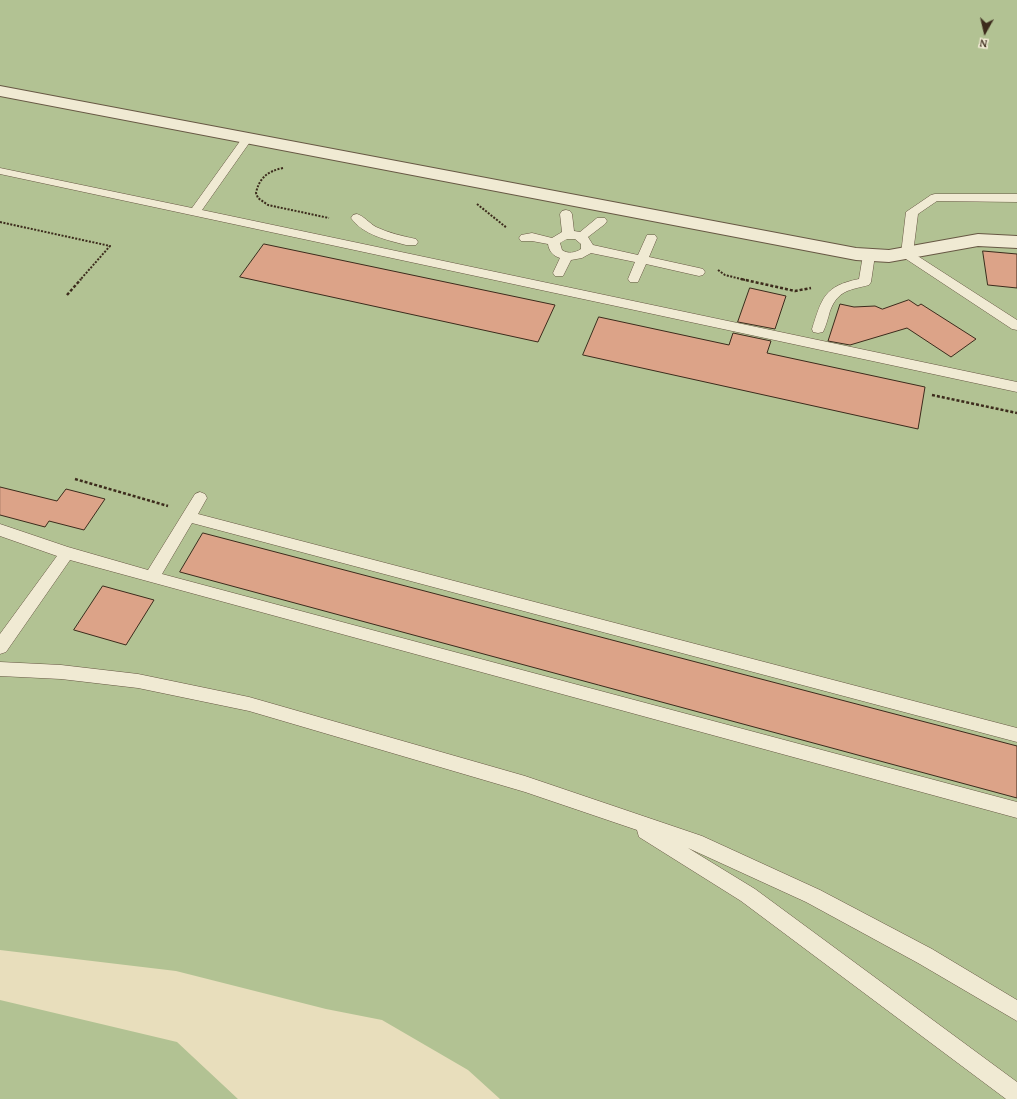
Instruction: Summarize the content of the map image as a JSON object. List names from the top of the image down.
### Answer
{
  "north": "bottom"
}
